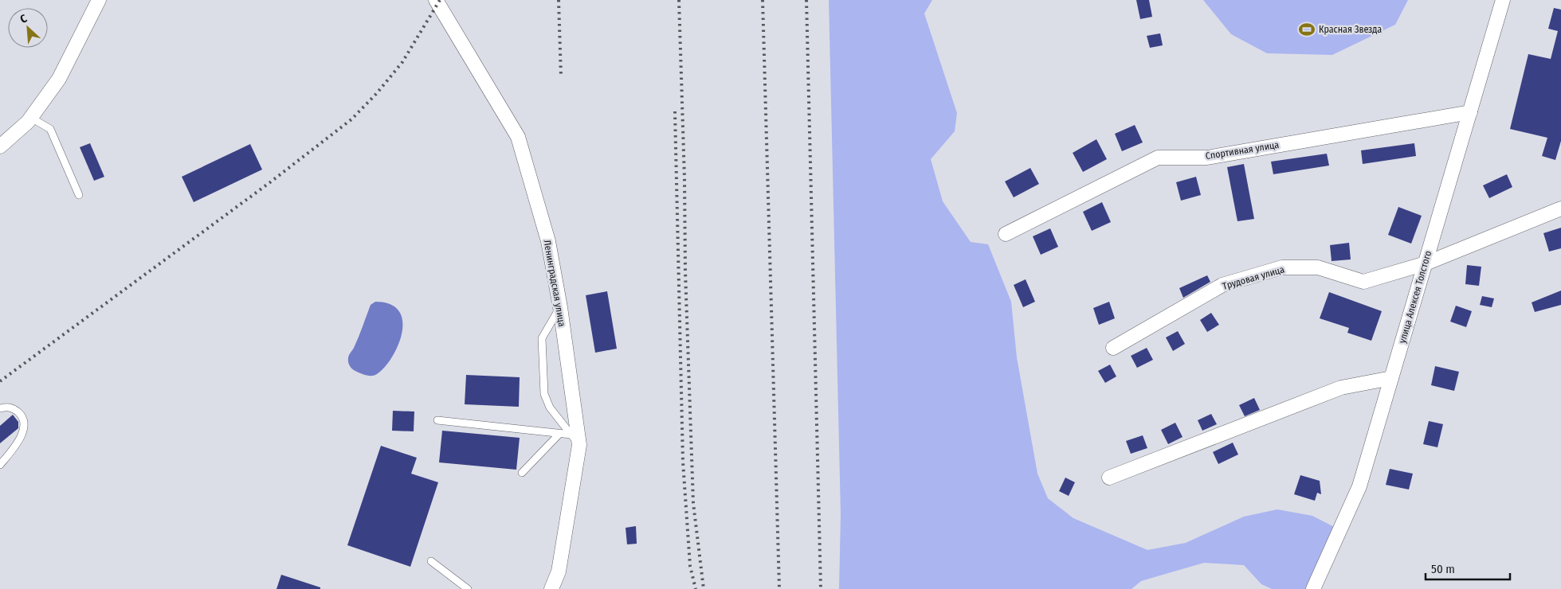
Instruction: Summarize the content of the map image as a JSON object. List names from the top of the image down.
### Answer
{
  "streets": {
    "street": [
      "Спортивная улица",
      "Трудовая улица",
      "Ленинградская улица",
      "улица Алексея Толстого"
    ]
  },
  "crossings": [
    ["Спортивная улица", "улица Алексея Толстого"],
    ["Трудовая улица", "улица Алексея Толстого"]
  ],
  "places": {
    "sports": ["Красная Звезда"]
  },
  "scale_bar": "50 m",
  "north": "top left"
}
